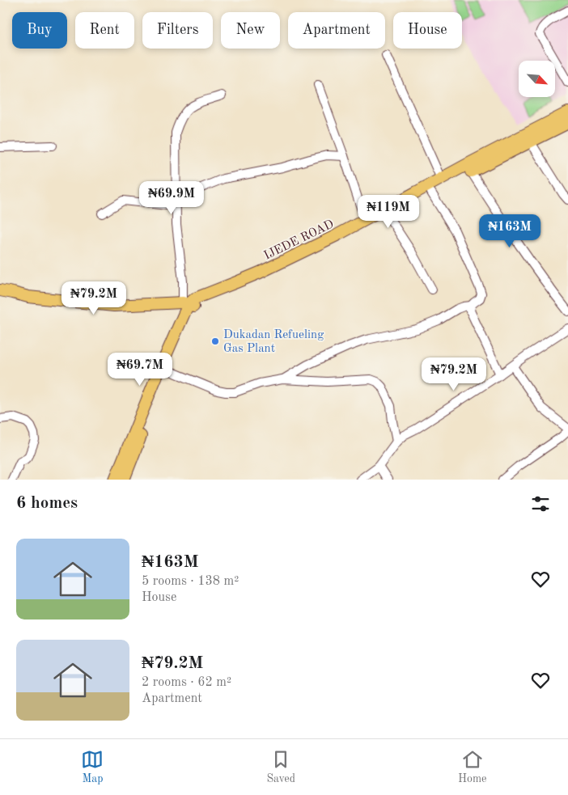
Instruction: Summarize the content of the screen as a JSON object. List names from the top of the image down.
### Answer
{
  "streets": {
    "main road": ["IJEDE ROAD"]
  },
  "places": ["Dukadan Refueling Gas Plant"],
  "north": "bottom right",
  "page": {
    "chip": [
      "Buy",
      "Rent",
      "Filters",
      "New",
      "Apartment",
      "House"
    ],
    "price": [
      "₦69.9M",
      "₦119M",
      "₦163M",
      "₦79.2M",
      "₦69.7M",
      "₦79.2M"
    ],
    "heading": "6 homes",
    "list": [
      {
        "name": "₦163M",
        "note": "5 rooms · 138 m² · House"
      },
      {
        "name": "₦79.2M",
        "note": "2 rooms · 62 m² · Apartment"
      }
    ],
    "tabs": ["Map", "Saved", "Home"]
  }
}
